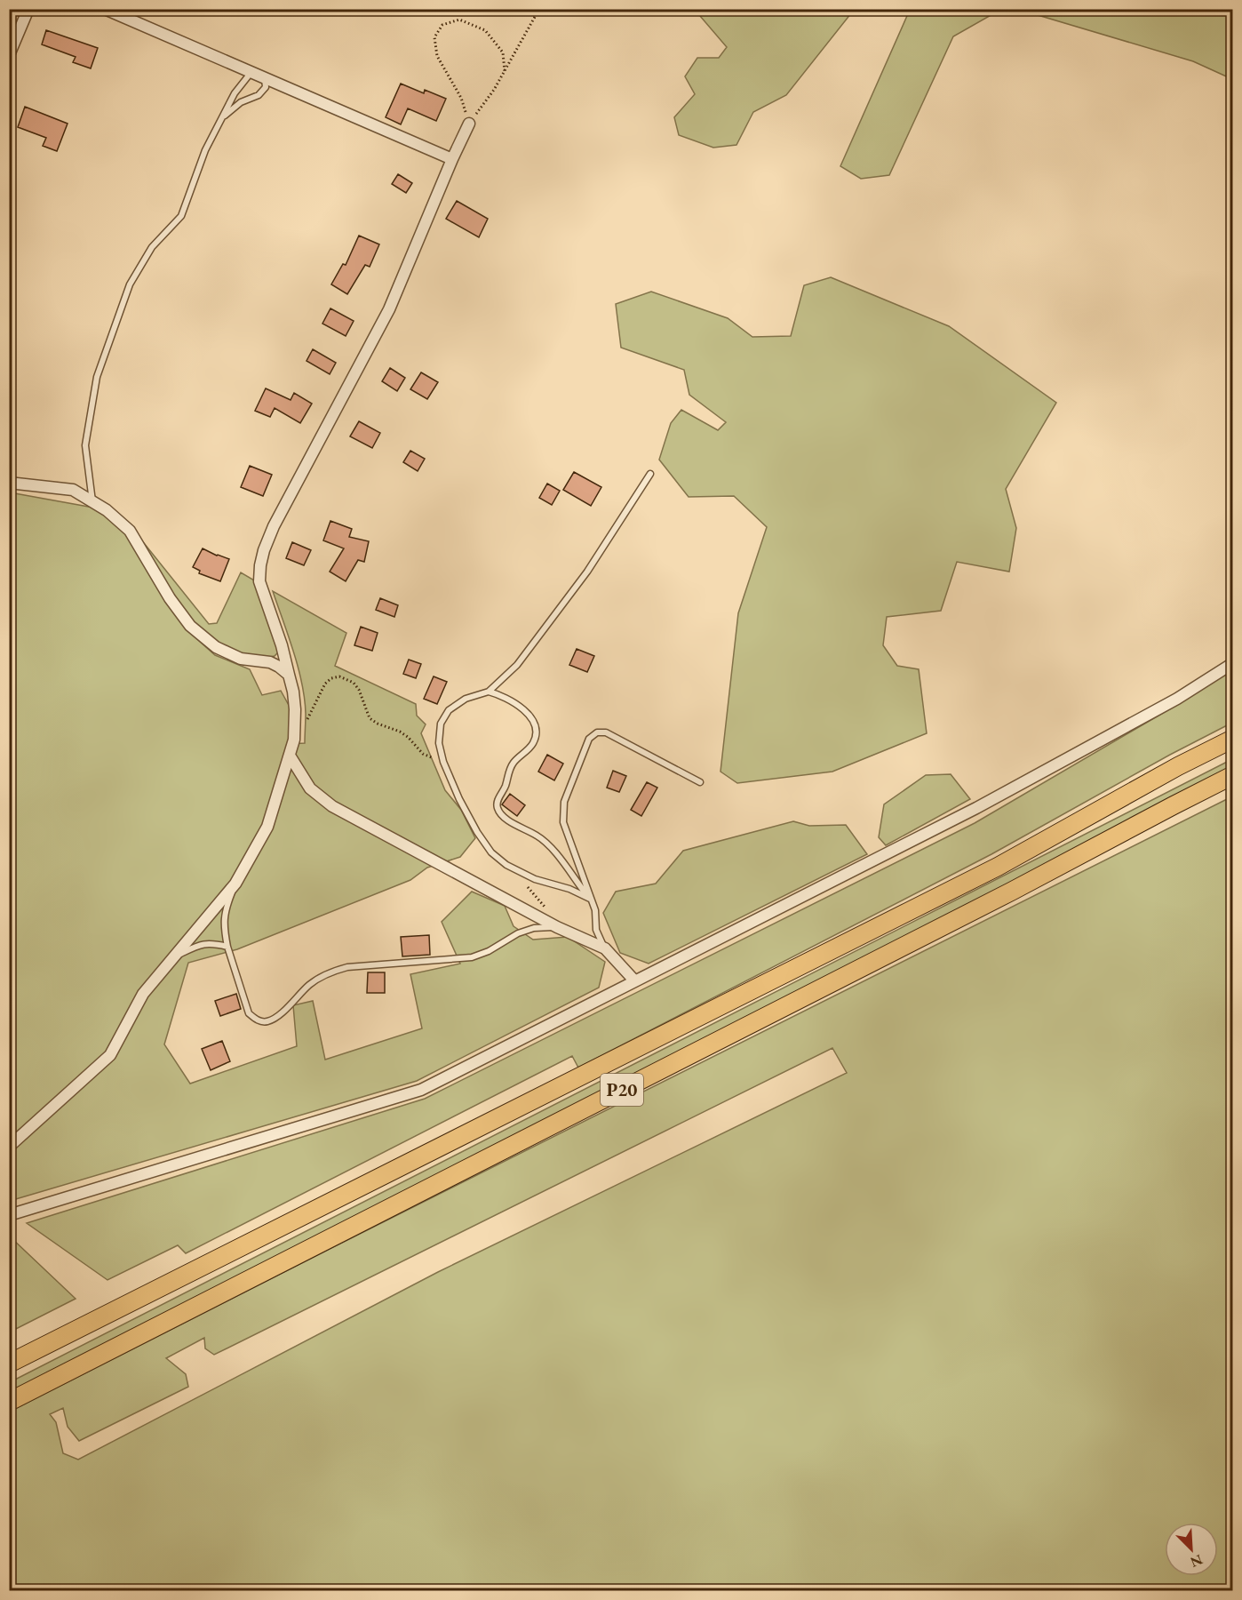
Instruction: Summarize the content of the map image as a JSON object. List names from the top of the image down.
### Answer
{
  "streets": {
    "main road": ["Р20"]
  },
  "north": "bottom right"
}
